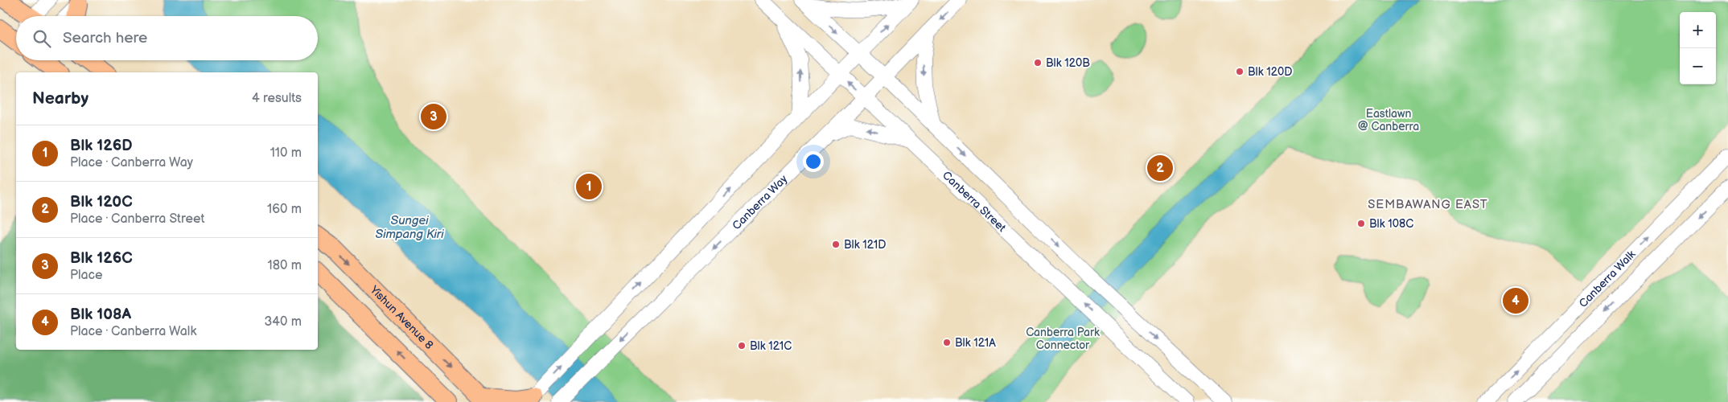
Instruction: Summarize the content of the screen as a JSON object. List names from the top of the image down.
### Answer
{
  "streets": {
    "main road": ["Yishun Avenue 8"],
    "street": ["Canberra Street", "Canberra Way", "Canberra Walk"]
  },
  "crossings": [
    ["Canberra Street", "Canberra Way"]
  ],
  "districts": ["SEMBAWANG EAST"],
  "water": ["Sungei Simpang Kiri"],
  "parks": ["Eastlawn @ Canberra", "Canberra Park Connector"],
  "places": [
    "Blk 120B",
    "Blk 120D",
    "Blk 108C",
    "Blk 121D",
    "Blk 121A",
    "Blk 121C"
  ],
  "page": {
    "map_buttons": ["+", "−"],
    "search": "Search here",
    "heading": ["Nearby", "4 results"],
    "pins": [
      "3",
      "2",
      "1",
      "4"
    ],
    "list": [
      {
        "mark": "1",
        "name": "Blk 126D",
        "note": "Place · Canberra Way",
        "value": "110 m"
      },
      {
        "mark": "2",
        "name": "Blk 120C",
        "note": "Place · Canberra Street",
        "value": "160 m"
      },
      {
        "mark": "3",
        "name": "Blk 126C",
        "note": "Place",
        "value": "180 m"
      },
      {
        "mark": "4",
        "name": "Blk 108A",
        "note": "Place · Canberra Walk",
        "value": "340 m"
      }
    ]
  }
}
